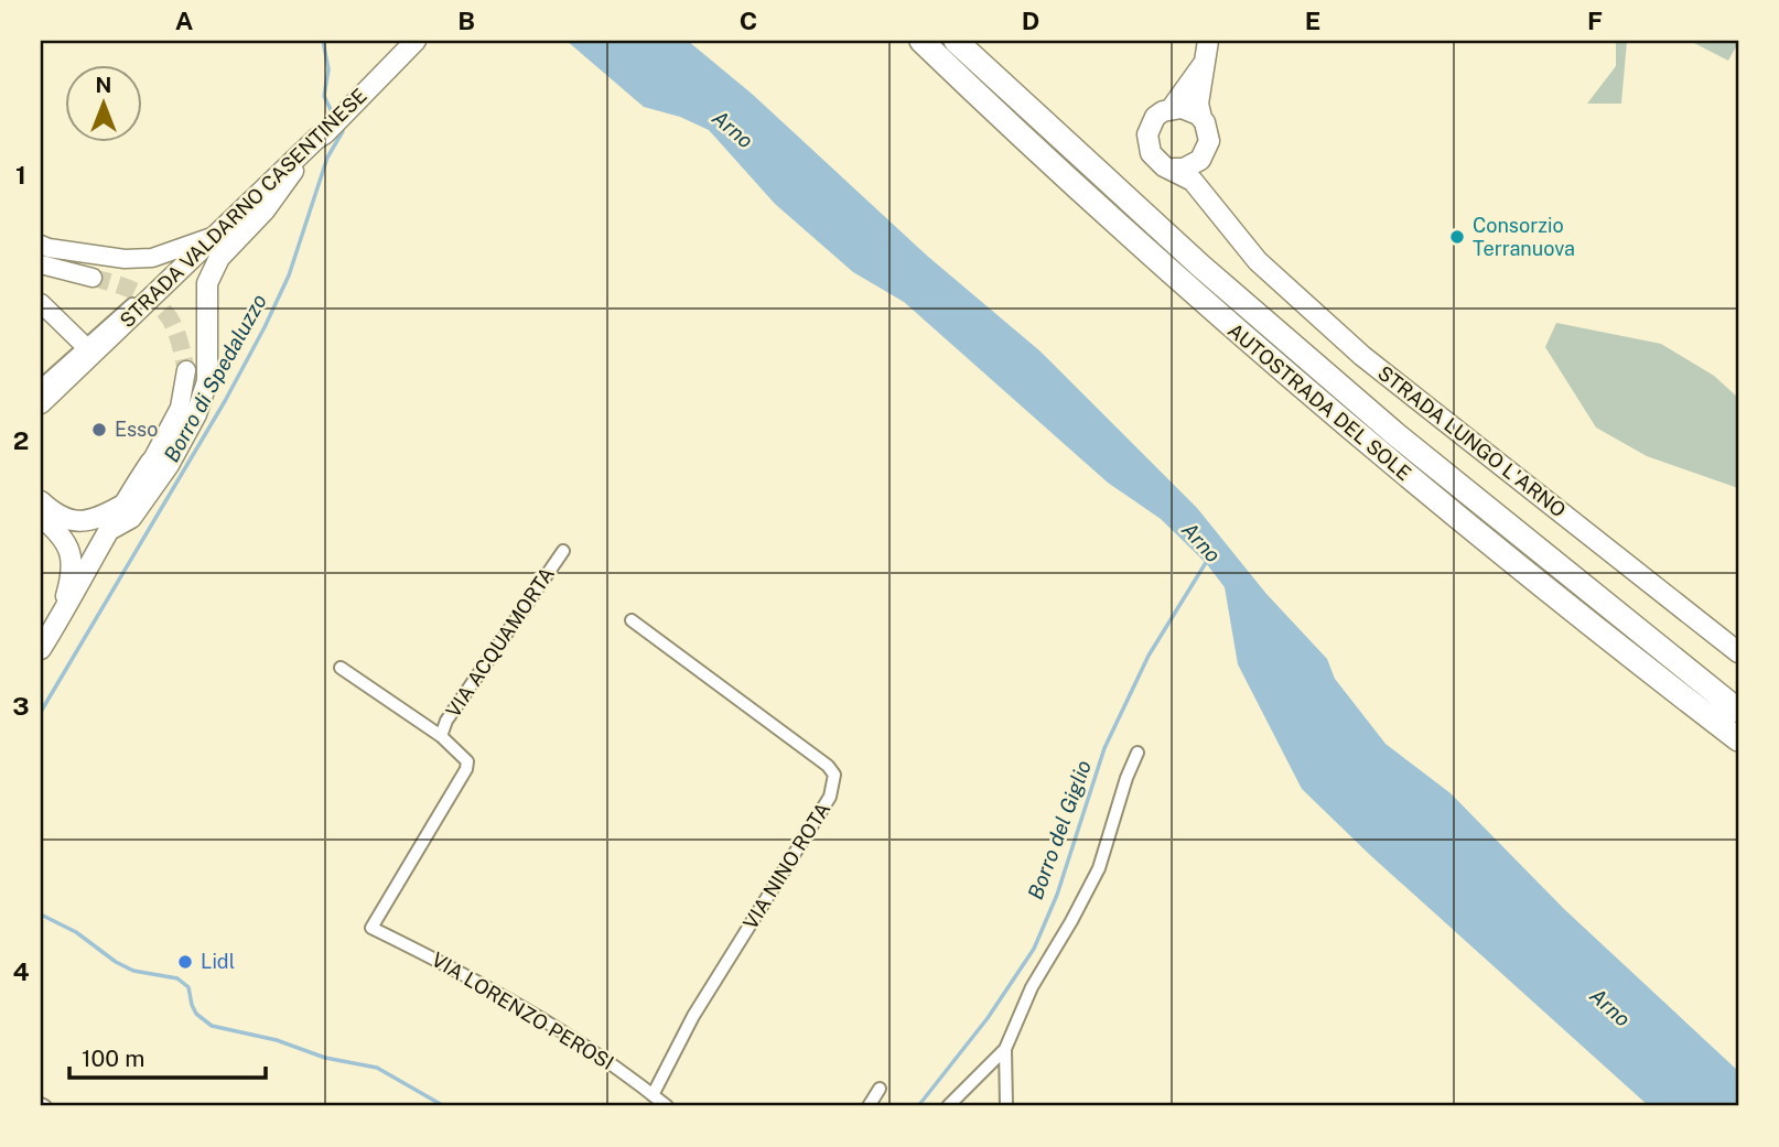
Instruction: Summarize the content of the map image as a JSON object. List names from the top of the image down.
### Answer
{
  "streets": {
    "highway": ["AUTOSTRADA DEL SOLE"],
    "main road": ["STRADA VALDARNO CASENTINESE", "STRADA LUNGO L'ARNO"],
    "street": ["VIA ACQUAMORTA", "VIA NINO ROTA", "VIA LORENZO PEROSI"]
  },
  "crossings": [
    ["VIA ACQUAMORTA", "VIA LORENZO PEROSI"],
    ["VIA NINO ROTA", "VIA LORENZO PEROSI"]
  ],
  "water": ["Arno", "Borro di Spedaluzzo", "Borro del Giglio"],
  "places": ["Consorzio Terranuova", "Esso", "Lidl"],
  "scale_bar": "100 m",
  "north": "top",
  "grid": {
    "columns": [
      "A",
      "B",
      "C",
      "D",
      "E",
      "F"
    ],
    "rows": [
      "1",
      "2",
      "3",
      "4"
    ]
  }
}
